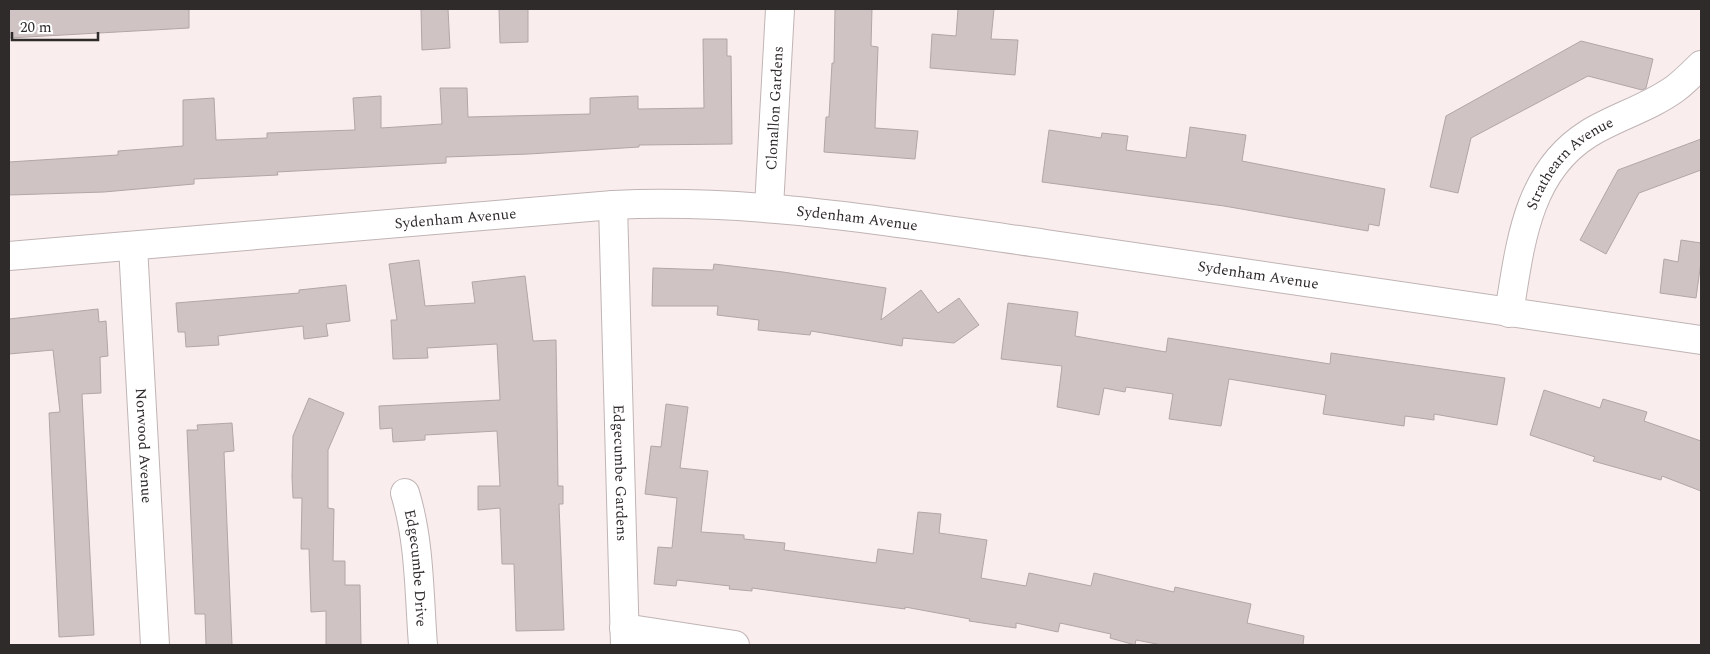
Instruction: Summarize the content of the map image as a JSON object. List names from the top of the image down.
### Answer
{
  "streets": {
    "street": [
      "Clonallon Gardens",
      "Strathearn Avenue",
      "Sydenham Avenue",
      "Norwood Avenue",
      "Edgecumbe Gardens",
      "Edgecumbe Drive"
    ]
  },
  "crossings": [
    ["Clonallon Gardens", "Sydenham Avenue"],
    ["Strathearn Avenue", "Sydenham Avenue"],
    ["Sydenham Avenue", "Norwood Avenue"],
    ["Sydenham Avenue", "Edgecumbe Gardens"]
  ],
  "scale_bar": "20 m"
}
